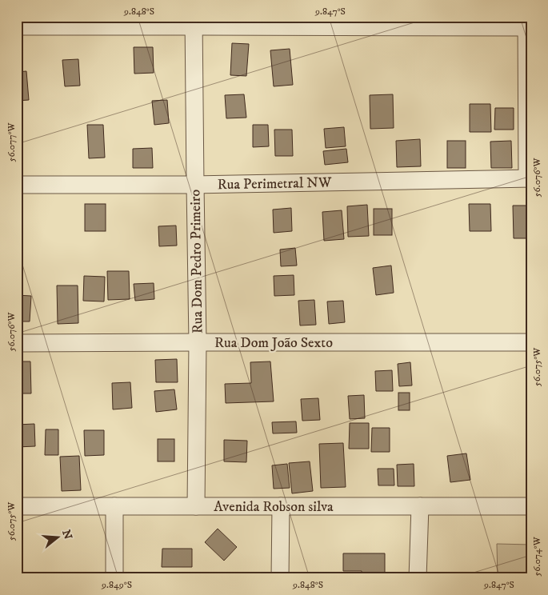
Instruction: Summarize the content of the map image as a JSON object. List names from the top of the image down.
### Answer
{
  "streets": {
    "street": [
      "Rua Perimetral NW",
      "Rua Dom Pedro Primeiro",
      "Rua Dom João Sexto",
      "Avenida Robson silva"
    ]
  },
  "crossings": [
    ["Rua Perimetral NW", "Rua Dom Pedro Primeiro"],
    ["Rua Dom Pedro Primeiro", "Rua Dom João Sexto"],
    ["Rua Dom Pedro Primeiro", "Avenida Robson silva"]
  ],
  "north": "right",
  "coordinates": [
    "9.848°S",
    "9.847°S",
    "56.077°W",
    "56.076°W",
    "56.075°W",
    "56.074°W",
    "9.849°S"
  ]
}
